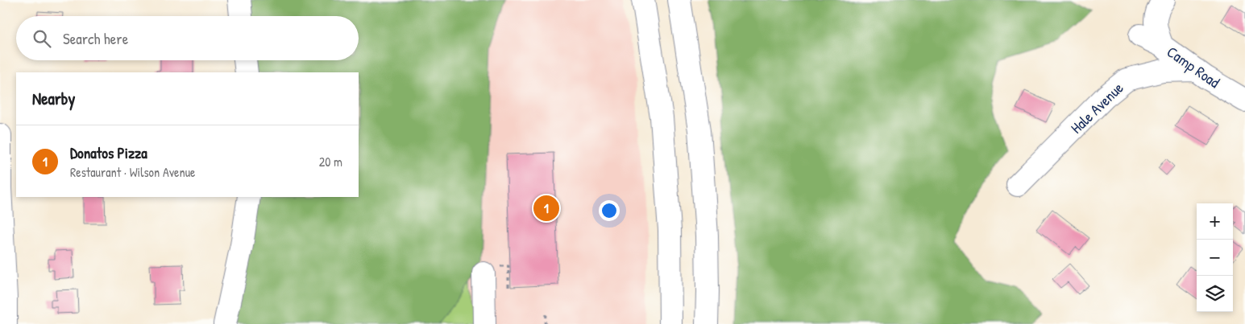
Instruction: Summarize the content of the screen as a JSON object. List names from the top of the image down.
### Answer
{
  "streets": {
    "main road": ["Camp Road", "Hale Avenue"]
  },
  "crossings": [
    ["Camp Road", "Hale Avenue"]
  ],
  "page": {
    "search": "Search here",
    "heading": "Nearby",
    "list": [
      {
        "mark": "1",
        "name": "Donatos Pizza",
        "note": "Restaurant · Wilson Avenue",
        "value": "20 m"
      }
    ],
    "pins": "1",
    "map_buttons": ["+", "−"]
  }
}
